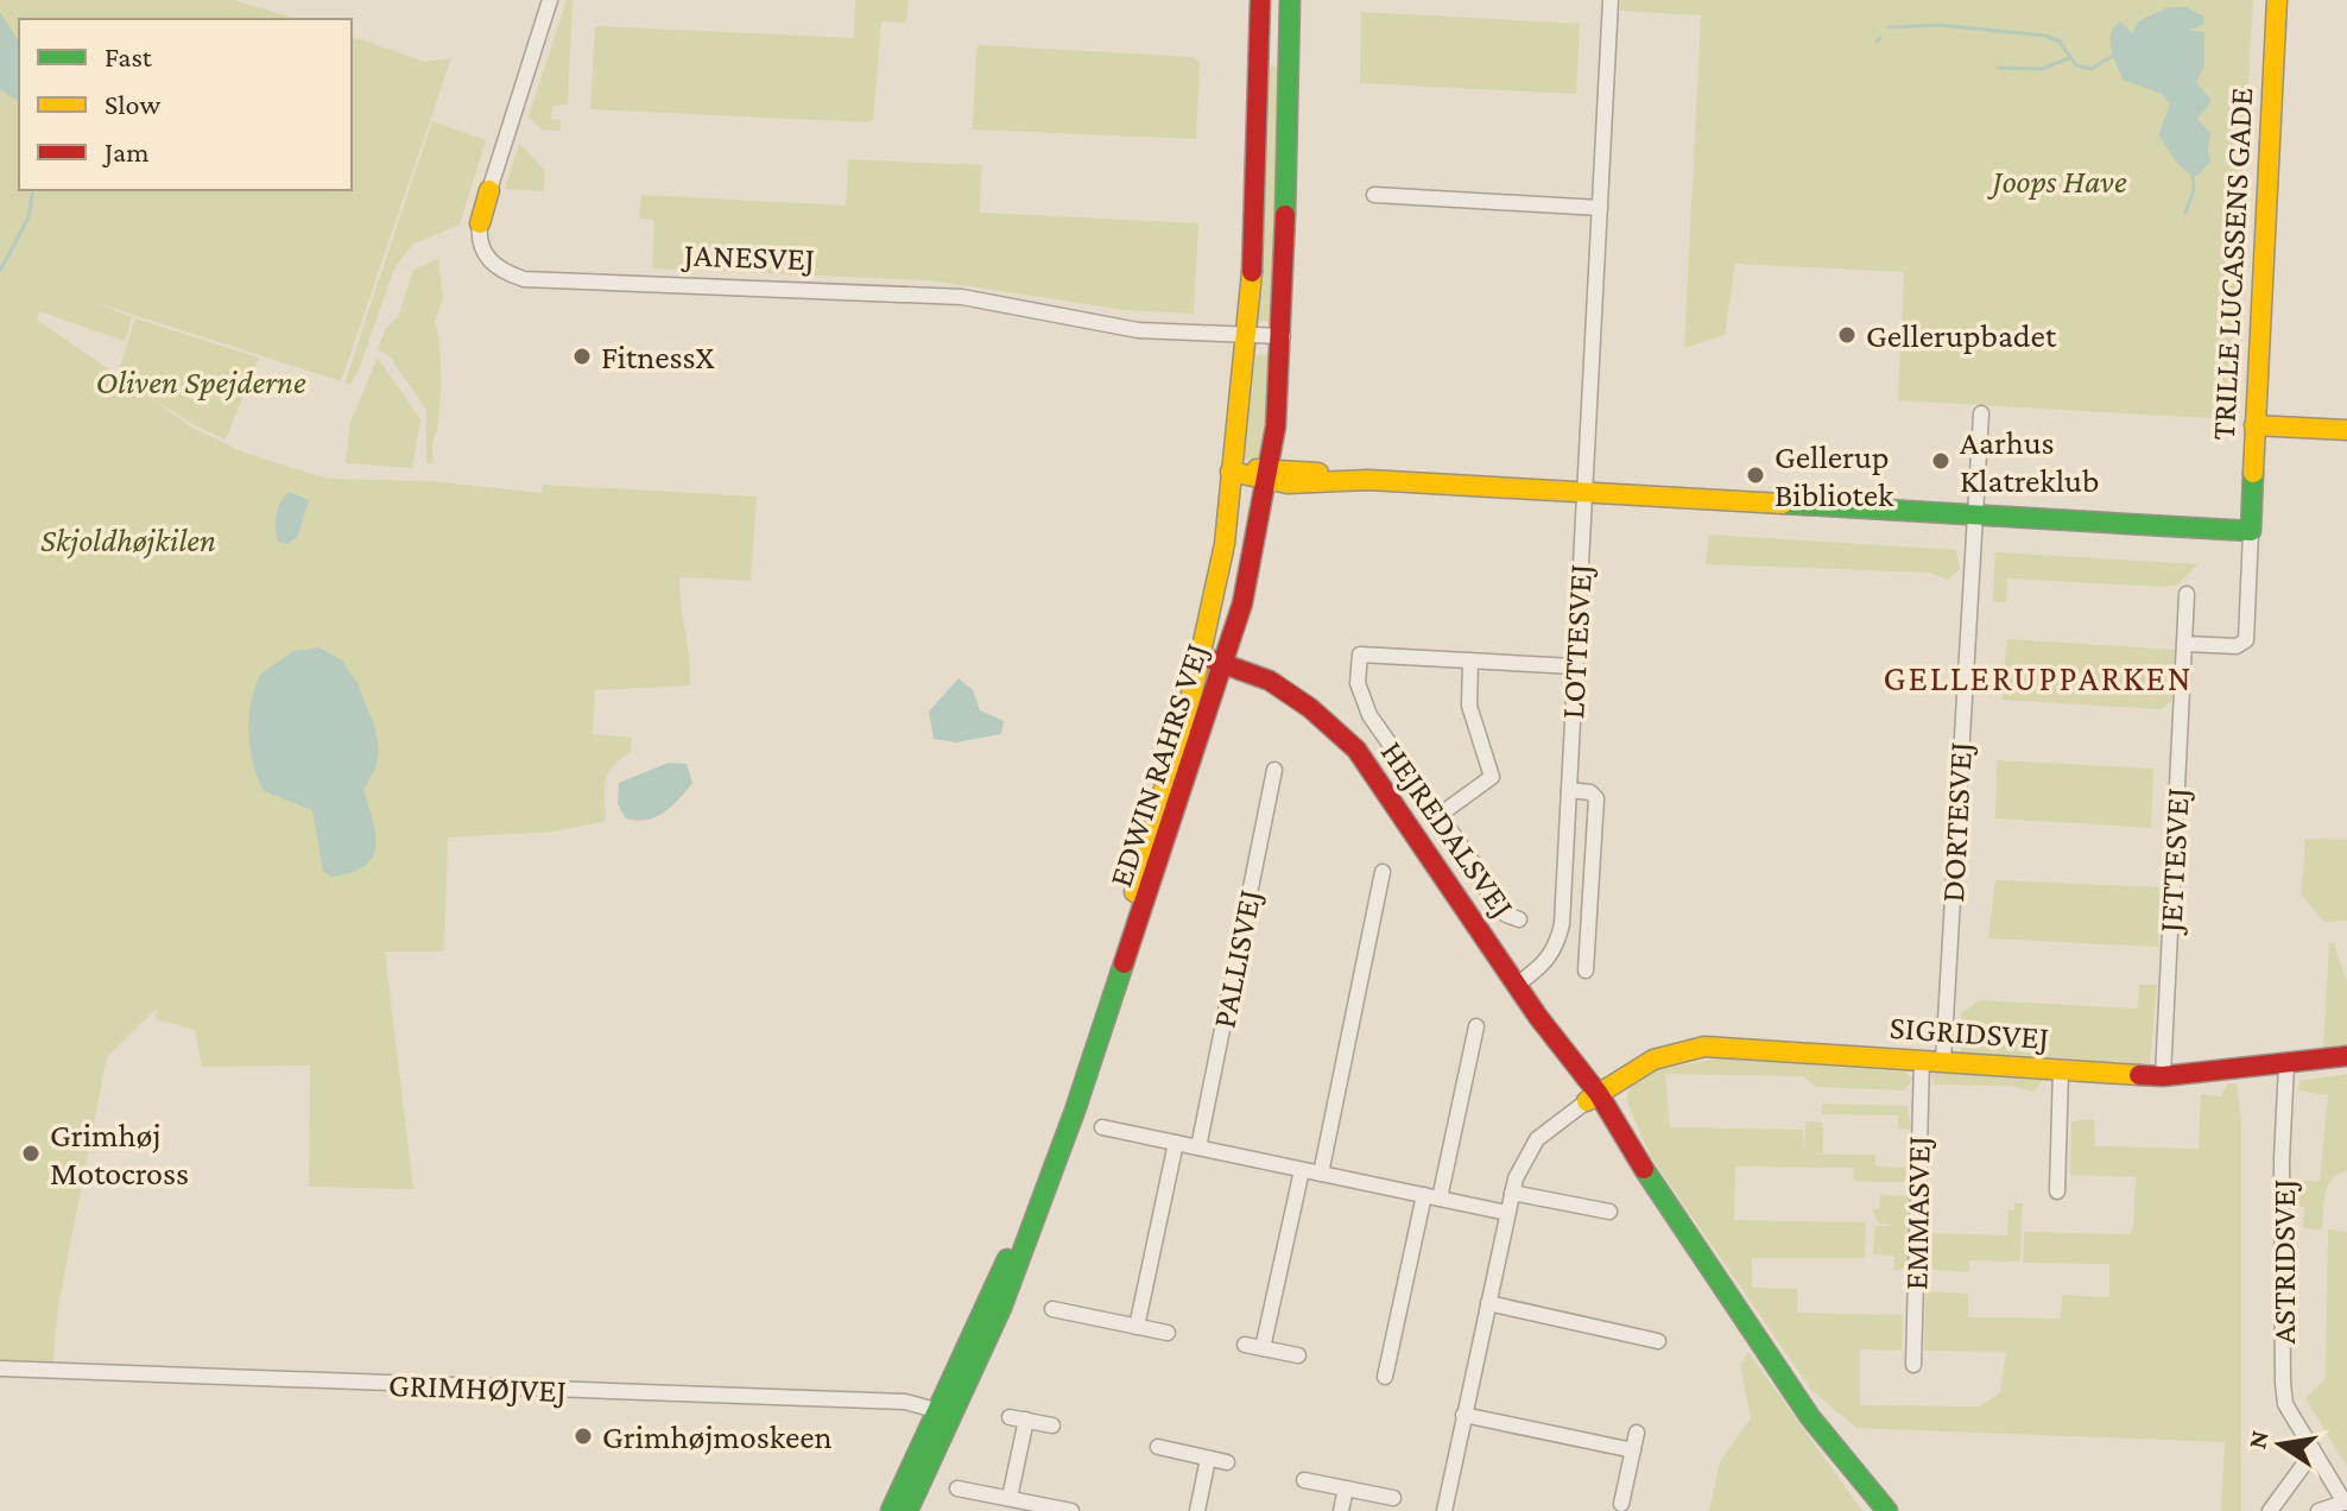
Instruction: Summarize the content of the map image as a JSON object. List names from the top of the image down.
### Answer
{
  "streets": {
    "street": [
      "JANESVEJ",
      "TRILLE LUCASSENS GADE",
      "LOTTESVEJ",
      "EDWIN RAHRS VEJ",
      "DORTESVEJ",
      "HEJREDALSVEJ",
      "JETTESVEJ",
      "PALLISVEJ",
      "SIGRIDSVEJ",
      "EMMASVEJ",
      "ASTRIDSVEJ",
      "GRIMHØJVEJ"
    ]
  },
  "crossings": [
    ["JANESVEJ", "EDWIN RAHRS VEJ"],
    ["LOTTESVEJ", "HEJREDALSVEJ"],
    ["EDWIN RAHRS VEJ", "HEJREDALSVEJ"],
    ["EDWIN RAHRS VEJ", "GRIMHØJVEJ"],
    ["DORTESVEJ", "SIGRIDSVEJ"],
    ["HEJREDALSVEJ", "SIGRIDSVEJ"],
    ["JETTESVEJ", "SIGRIDSVEJ"],
    ["SIGRIDSVEJ", "EMMASVEJ"],
    ["SIGRIDSVEJ", "ASTRIDSVEJ"]
  ],
  "districts": ["GELLERUPPARKEN"],
  "parks": ["Joops Have", "Oliven Spejderne", "Skjoldhøjkilen"],
  "places": [
    "Gellerupbadet",
    "FitnessX",
    "Aarhus Klatreklub",
    "Gellerup Bibliotek",
    "Grimhøj Motocross",
    "Grimhøjmoskeen"
  ],
  "legend": ["Fast", "Slow", "Jam"],
  "north": "left"
}
